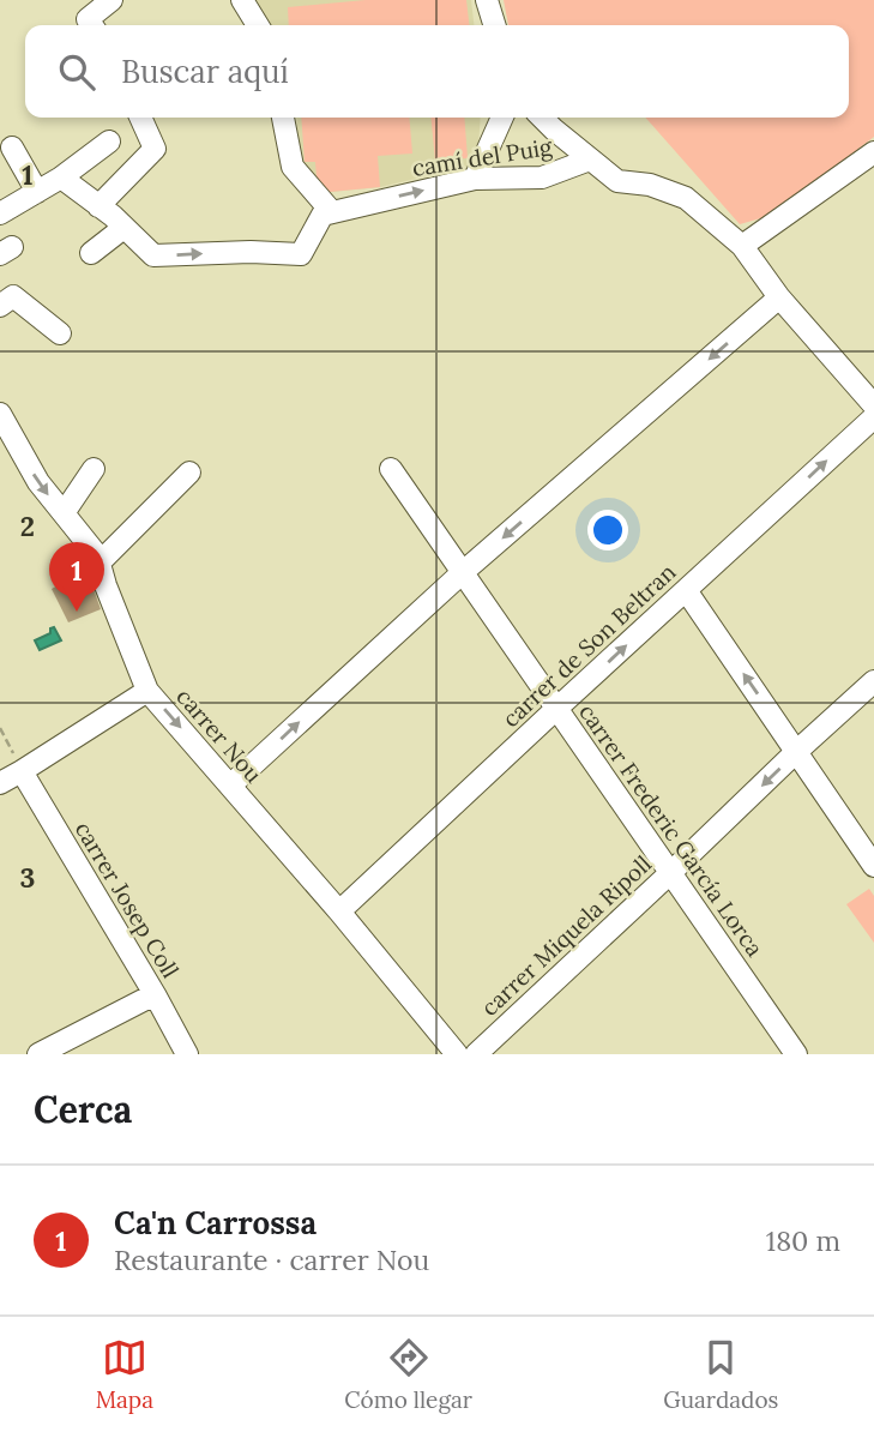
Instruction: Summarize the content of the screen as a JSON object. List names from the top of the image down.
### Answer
{
  "streets": {
    "street": [
      "camí del Puig",
      "carrer de Son Beltran",
      "carrer Nou",
      "carrer Frederic García Lorca",
      "carrer Josep Coll",
      "carrer Miquela Ripoll"
    ]
  },
  "crossings": [
    ["carrer de Son Beltran", "carrer Nou"],
    ["carrer de Son Beltran", "carrer Frederic García Lorca"],
    ["carrer Frederic García Lorca", "carrer Miquela Ripoll"]
  ],
  "page": {
    "search": "Buscar aquí",
    "pins": "1",
    "heading": "Cerca",
    "list": [
      {
        "mark": "1",
        "name": "Ca'n Carrossa",
        "note": "Restaurante · carrer Nou",
        "value": "180 m"
      }
    ],
    "nav": ["Mapa", "Cómo llegar", "Guardados"]
  },
  "grid": {
    "rows": ["1", "2", "3"]
  }
}
